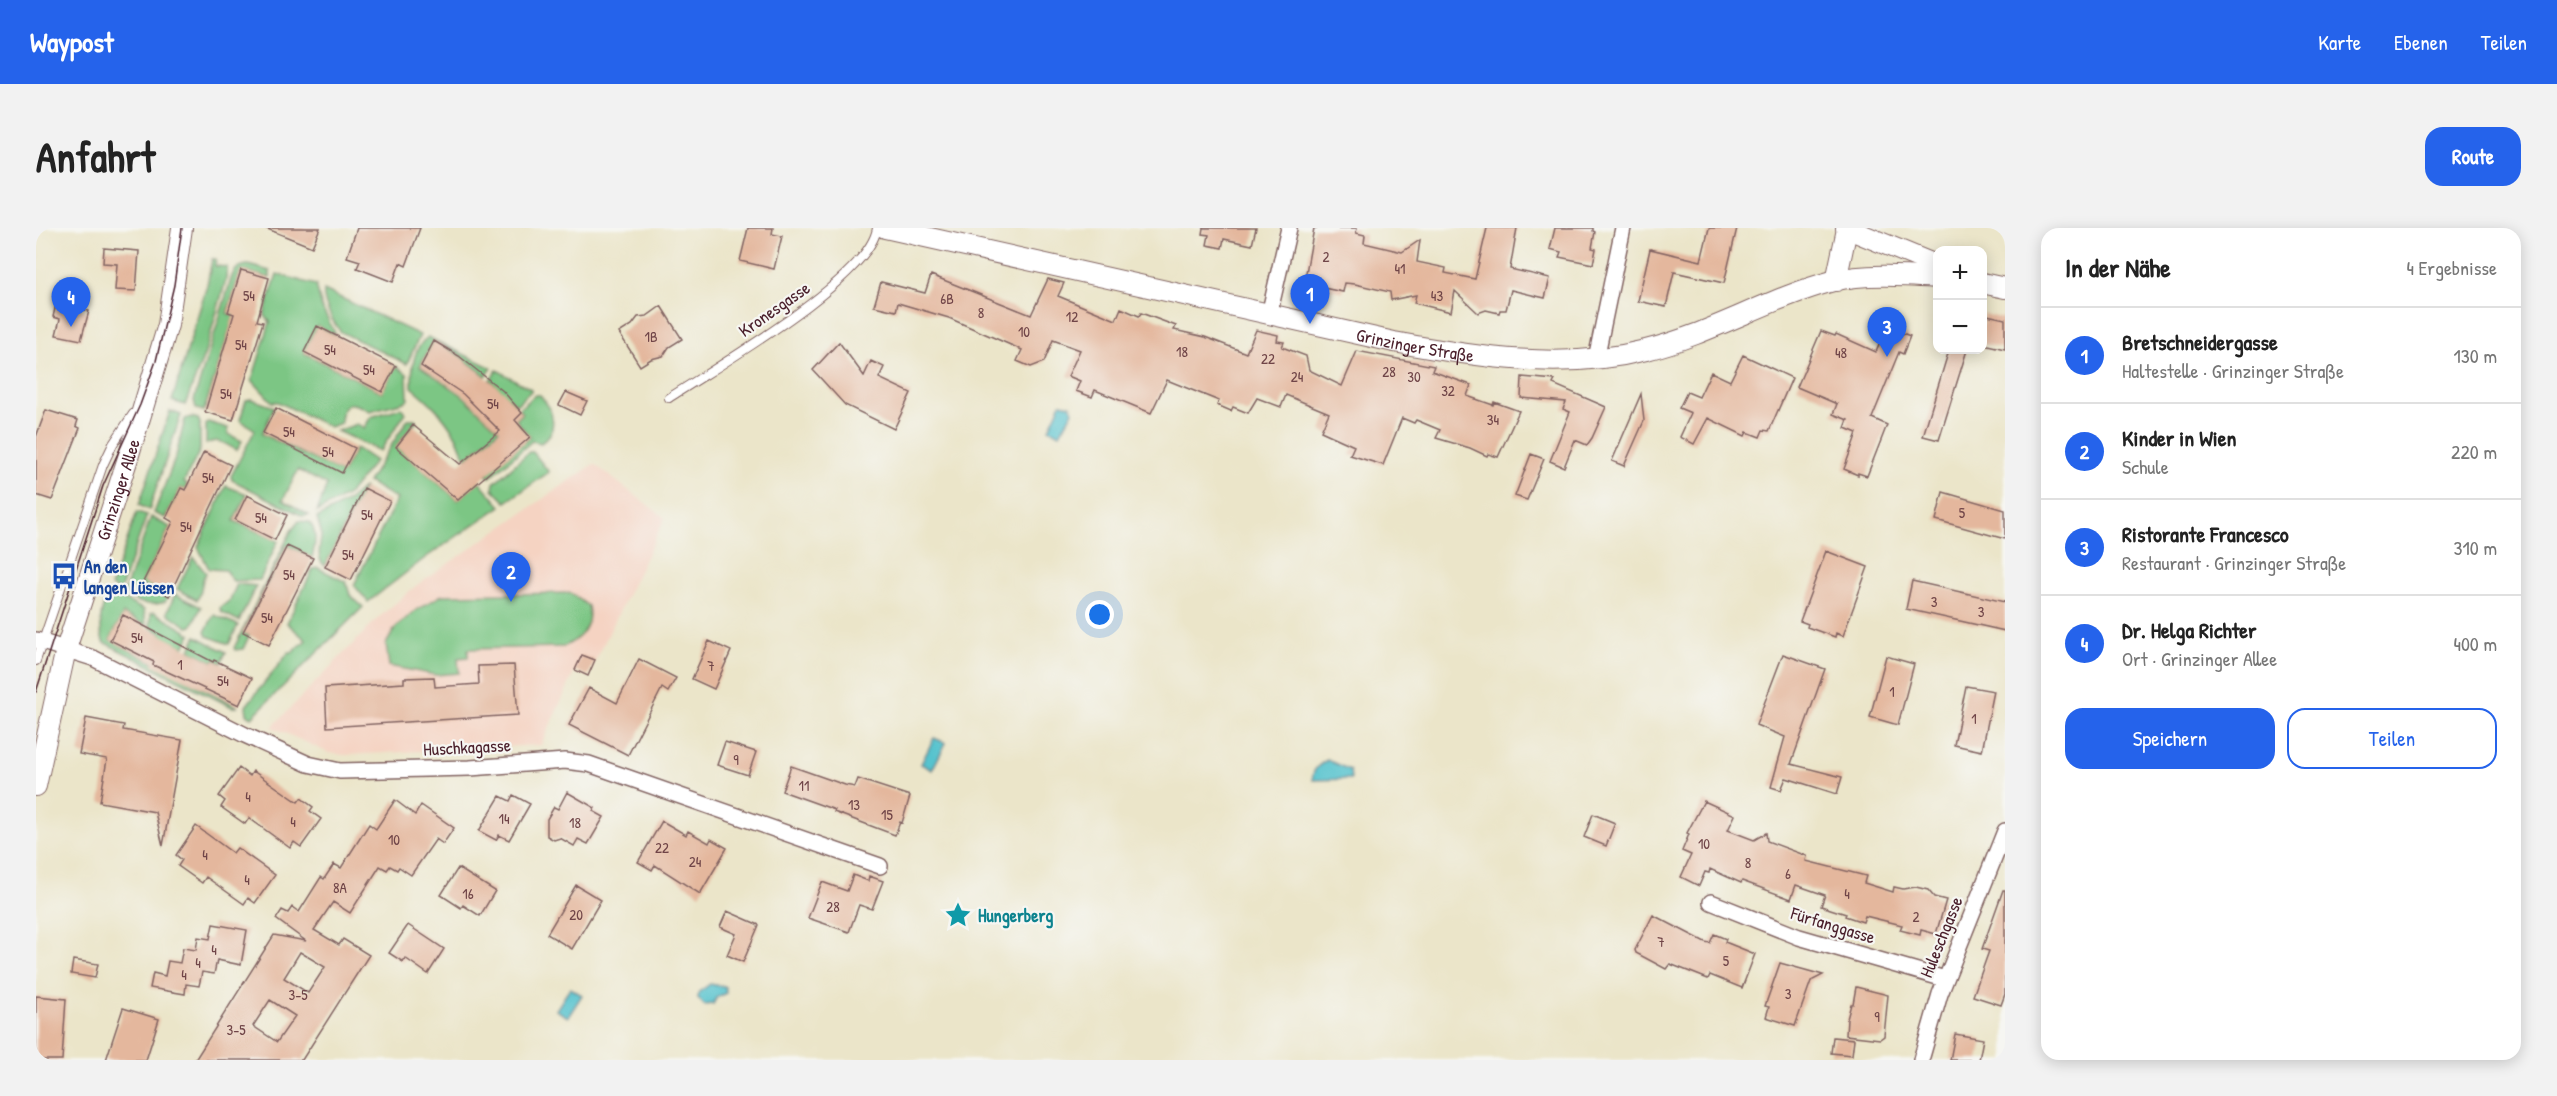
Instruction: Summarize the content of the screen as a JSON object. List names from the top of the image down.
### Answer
{
  "streets": {
    "street": [
      "Grinzinger Straße",
      "Grinzinger Allee",
      "Huschkagasse",
      "Fürfanggasse",
      "Huleschgasse"
    ],
    "lane": ["Kronesgasse"]
  },
  "crossings": [
    ["Grinzinger Allee", "Huschkagasse"],
    ["Fürfanggasse", "Huleschgasse"]
  ],
  "places": {
    "bus stop": ["An den langen Lüssen"],
    "place": ["Hungerberg"]
  },
  "house_numbers": [
    "2",
    "41",
    "54",
    "43",
    "6B",
    "8",
    "12",
    "10",
    "1B",
    "54",
    "54",
    "18",
    "48",
    "22",
    "54",
    "28",
    "24",
    "30",
    "32",
    "54",
    "54",
    "34",
    "54",
    "54",
    "54",
    "5",
    "54",
    "54",
    "54",
    "54",
    "54",
    "3",
    "3",
    "54",
    "54",
    "1",
    "7",
    "54",
    "1",
    "1",
    "9",
    "11",
    "4",
    "13",
    "15",
    "14",
    "4",
    "18",
    "10",
    "10",
    "22",
    "4",
    "24",
    "8",
    "6",
    "4",
    "8A",
    "16",
    "4",
    "28",
    "20",
    "2",
    "7",
    "4",
    "5",
    "4",
    "4",
    "3",
    "3-5",
    "9",
    "3-5"
  ],
  "page": {
    "header": "Waypost",
    "nav": ["Karte", "Ebenen", "Teilen"],
    "buttons": [
      "Route",
      ["Speichern", "Teilen"]
    ],
    "title": "Anfahrt",
    "heading": ["In der Nähe", "4 Ergebnisse"],
    "map_buttons": ["+", "−"],
    "pins": [
      "1",
      "4",
      "3",
      "2"
    ],
    "list": [
      {
        "mark": "1",
        "name": "Bretschneidergasse",
        "note": "Haltestelle · Grinzinger Straße",
        "value": "130 m"
      },
      {
        "mark": "2",
        "name": "Kinder in Wien",
        "note": "Schule",
        "value": "220 m"
      },
      {
        "mark": "3",
        "name": "Ristorante Francesco",
        "note": "Restaurant · Grinzinger Straße",
        "value": "310 m"
      },
      {
        "mark": "4",
        "name": "Dr. Helga Richter",
        "note": "Ort · Grinzinger Allee",
        "value": "400 m"
      }
    ]
  }
}
